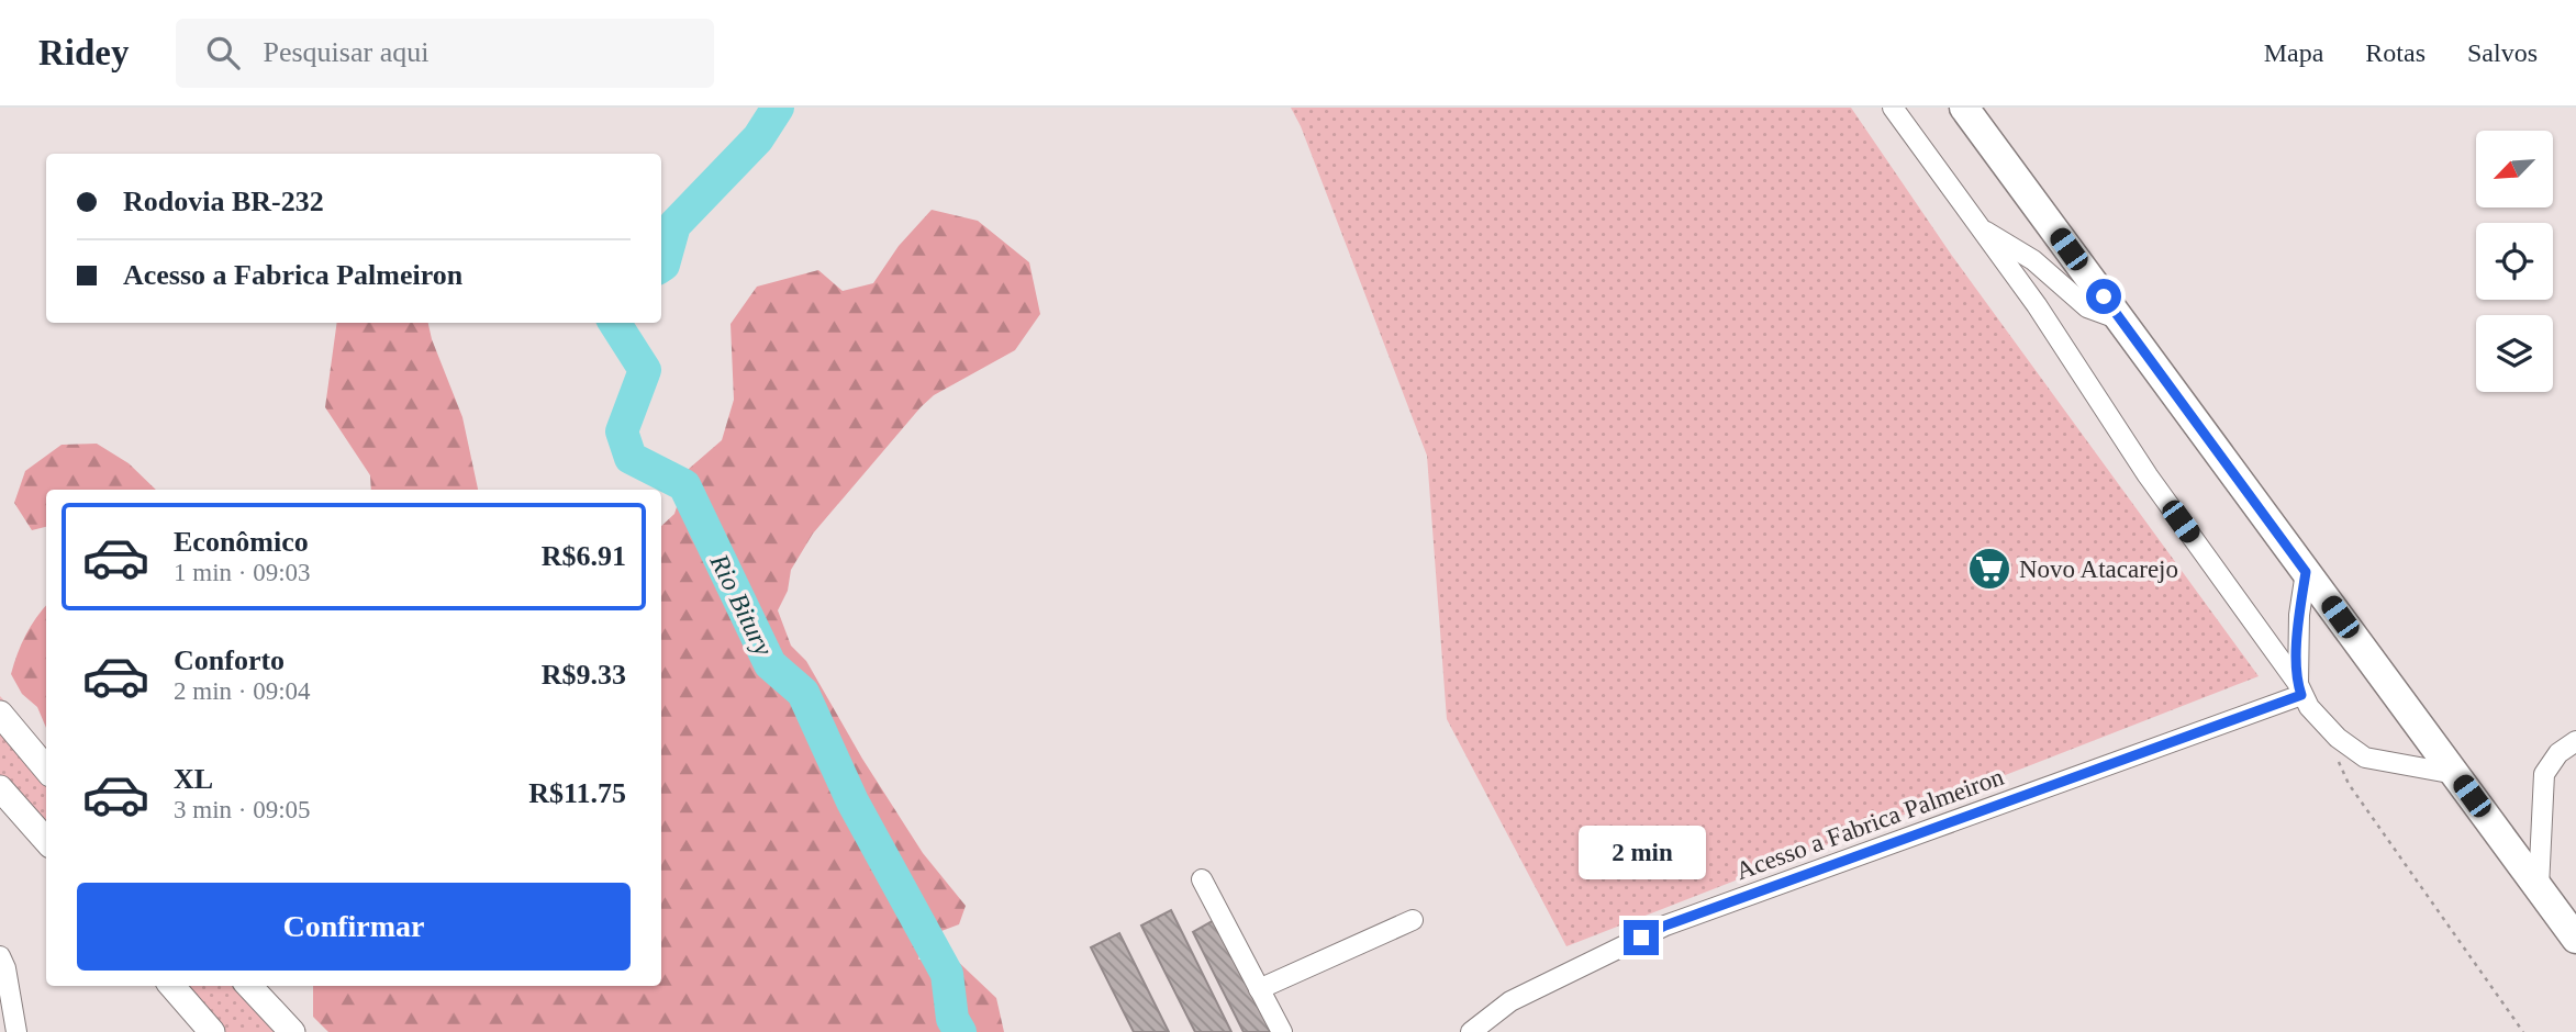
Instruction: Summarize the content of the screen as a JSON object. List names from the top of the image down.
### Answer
{
  "streets": {
    "street": ["Acesso a Fabrica Palmeiron"]
  },
  "water": ["Rio Bitury"],
  "places": {
    "supermarket": ["Novo Atacarejo"]
  },
  "north": "bottom left",
  "page": {
    "header": "Ridey",
    "search": "Pesquisar aqui",
    "nav": ["Mapa", "Rotas", "Salvos"],
    "banner": ["Rodovia BR-232", "Acesso a Fabrica Palmeiron"],
    "list": [
      {
        "name": "Econômico",
        "note": "1 min · 09:03",
        "value": "R$6.91"
      },
      {
        "name": "Conforto",
        "note": "2 min · 09:04",
        "value": "R$9.33"
      },
      {
        "name": "XL",
        "note": "3 min · 09:05",
        "value": "R$11.75"
      }
    ],
    "bubble": "2 min",
    "buttons": "Confirmar"
  }
}
